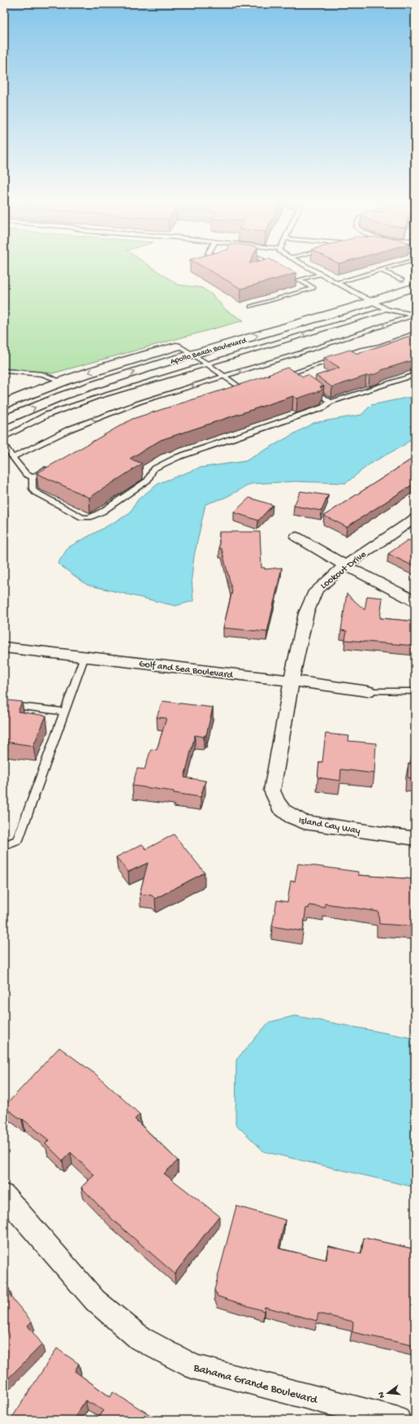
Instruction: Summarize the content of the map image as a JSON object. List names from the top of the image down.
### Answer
{
  "streets": {
    "main road": ["Apollo Beach Boulevard"],
    "street": [
      "Lookout Drive",
      "Golf and Sea Boulevard",
      "Island Cay Way",
      "Bahama Grande Boulevard"
    ]
  },
  "crossings": [
    ["Lookout Drive", "Golf and Sea Boulevard"],
    ["Lookout Drive", "Island Cay Way"],
    ["Golf and Sea Boulevard", "Island Cay Way"]
  ],
  "north": "left"
}
